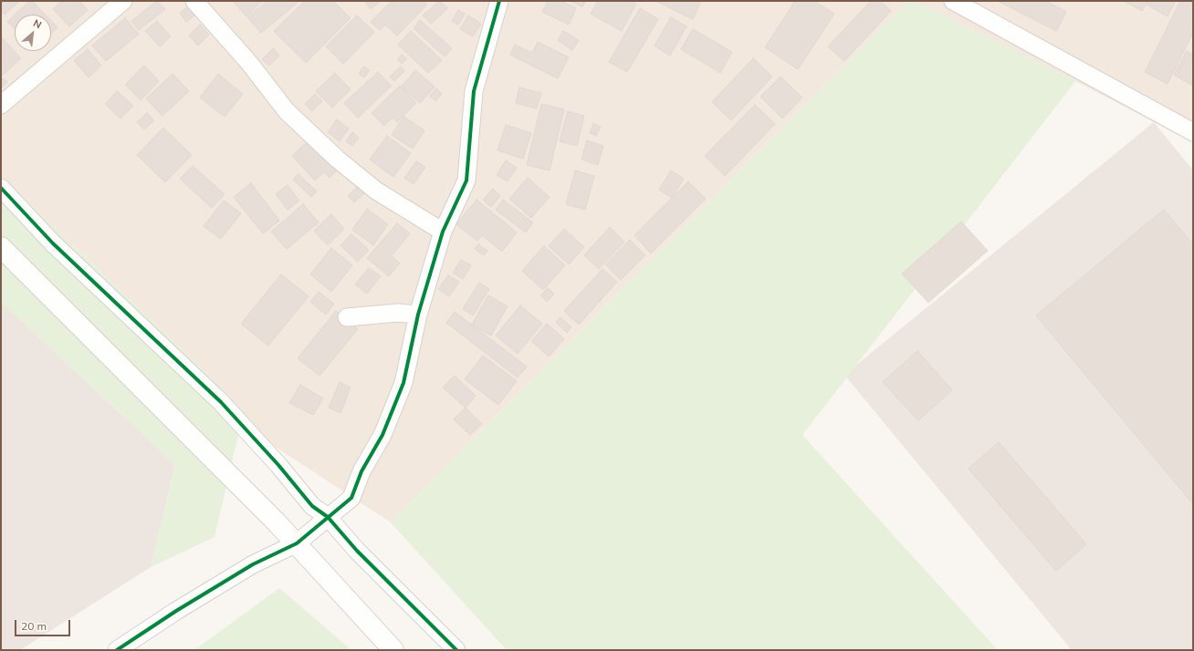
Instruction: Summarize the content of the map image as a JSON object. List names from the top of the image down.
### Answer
{
  "scale_bar": "20 m",
  "north": "top right"
}
